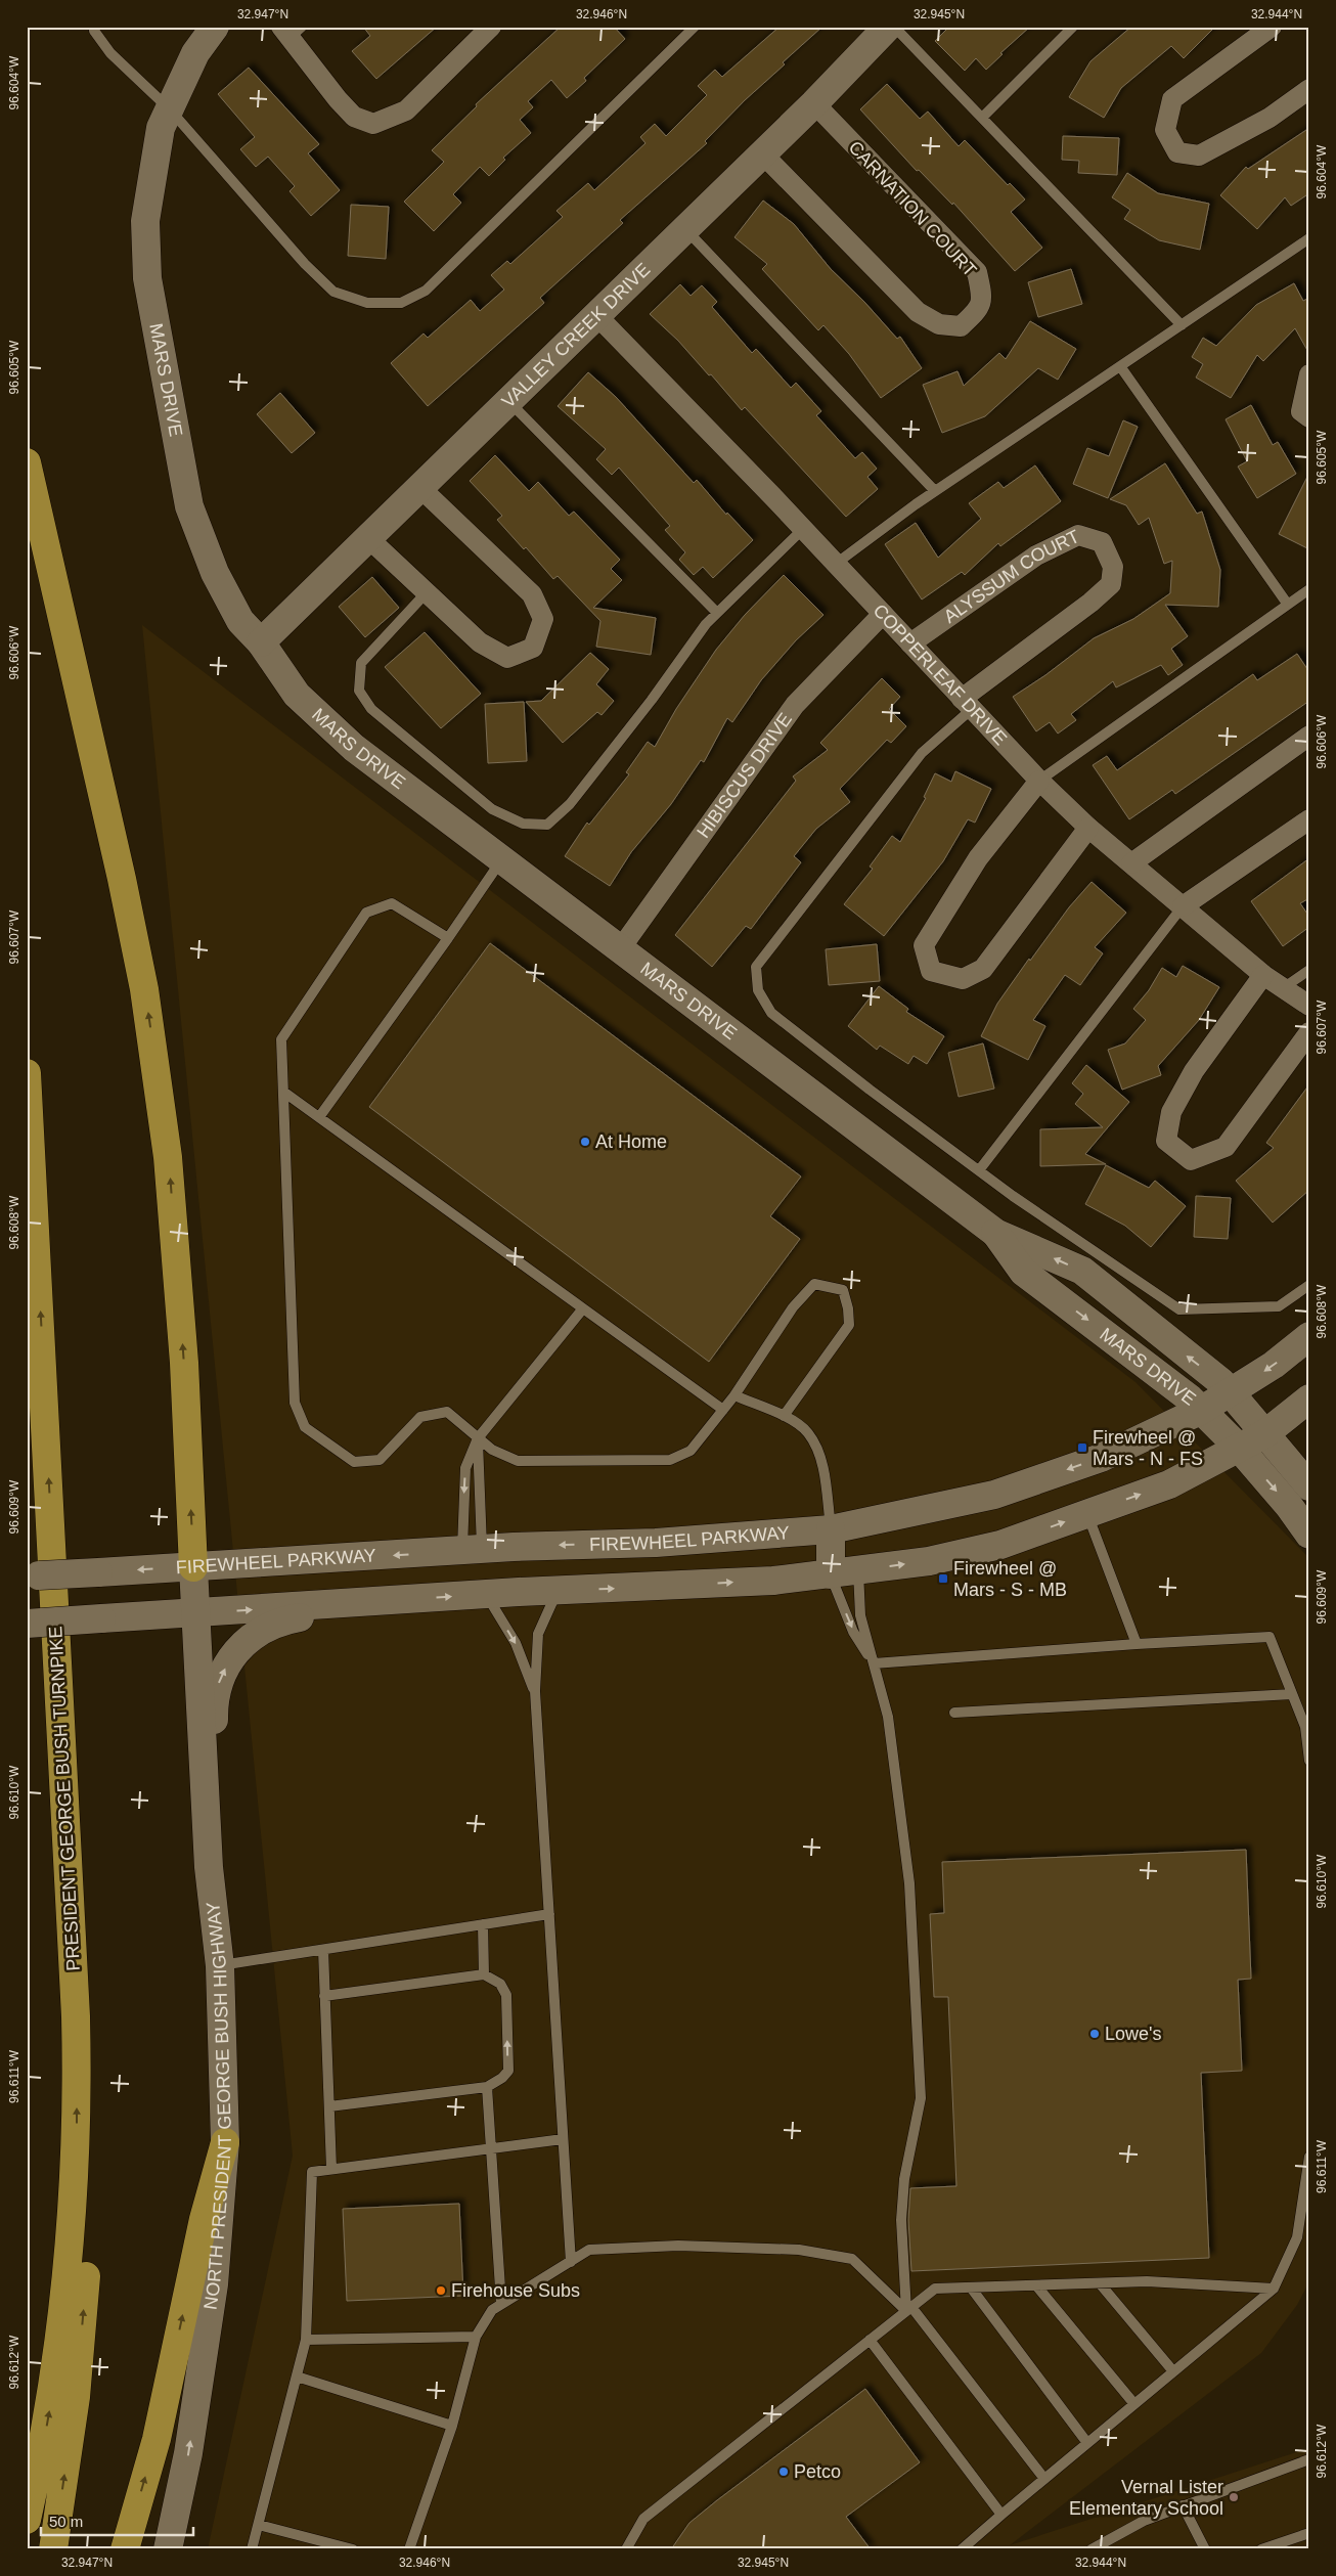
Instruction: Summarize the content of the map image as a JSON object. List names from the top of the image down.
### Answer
{
  "streets": {
    "highway": ["PRESIDENT GEORGE BUSH TURNPIKE"],
    "main road": [
      "VALLEY CREEK DRIVE",
      "MARS DRIVE",
      "FIREWHEEL PARKWAY",
      "NORTH PRESIDENT GEORGE BUSH HIGHWAY"
    ],
    "street": [
      "CARNATION COURT",
      "ALYSSUM COURT",
      "COPPERLEAF DRIVE",
      "HIBISCUS DRIVE"
    ]
  },
  "crossings": [
    ["CARNATION COURT", "VALLEY CREEK DRIVE"],
    ["VALLEY CREEK DRIVE", "MARS DRIVE"],
    ["VALLEY CREEK DRIVE", "COPPERLEAF DRIVE"],
    ["MARS DRIVE", "HIBISCUS DRIVE"],
    ["MARS DRIVE", "FIREWHEEL PARKWAY"],
    ["ALYSSUM COURT", "COPPERLEAF DRIVE"],
    ["COPPERLEAF DRIVE", "HIBISCUS DRIVE"],
    ["FIREWHEEL PARKWAY", "NORTH PRESIDENT GEORGE BUSH HIGHWAY"]
  ],
  "one_way": ["NORTH PRESIDENT GEORGE BUSH HIGHWAY"],
  "places": {
    "other": [
      "At Home",
      "Lowe's",
      "Firehouse Subs",
      "Petco",
      "Vernal Lister Elementary School"
    ],
    "transit": ["Firewheel @ Mars - N - FS", "Firewheel @ Mars - S - MB"]
  },
  "scale_bar": "50 m",
  "coordinates": [
    "32.947°N",
    "32.946°N",
    "32.945°N",
    "32.944°N",
    "96.604°W",
    "96.605°W",
    "96.606°W",
    "96.607°W",
    "96.608°W",
    "96.609°W",
    "96.610°W",
    "96.611°W",
    "96.612°W"
  ]
}
